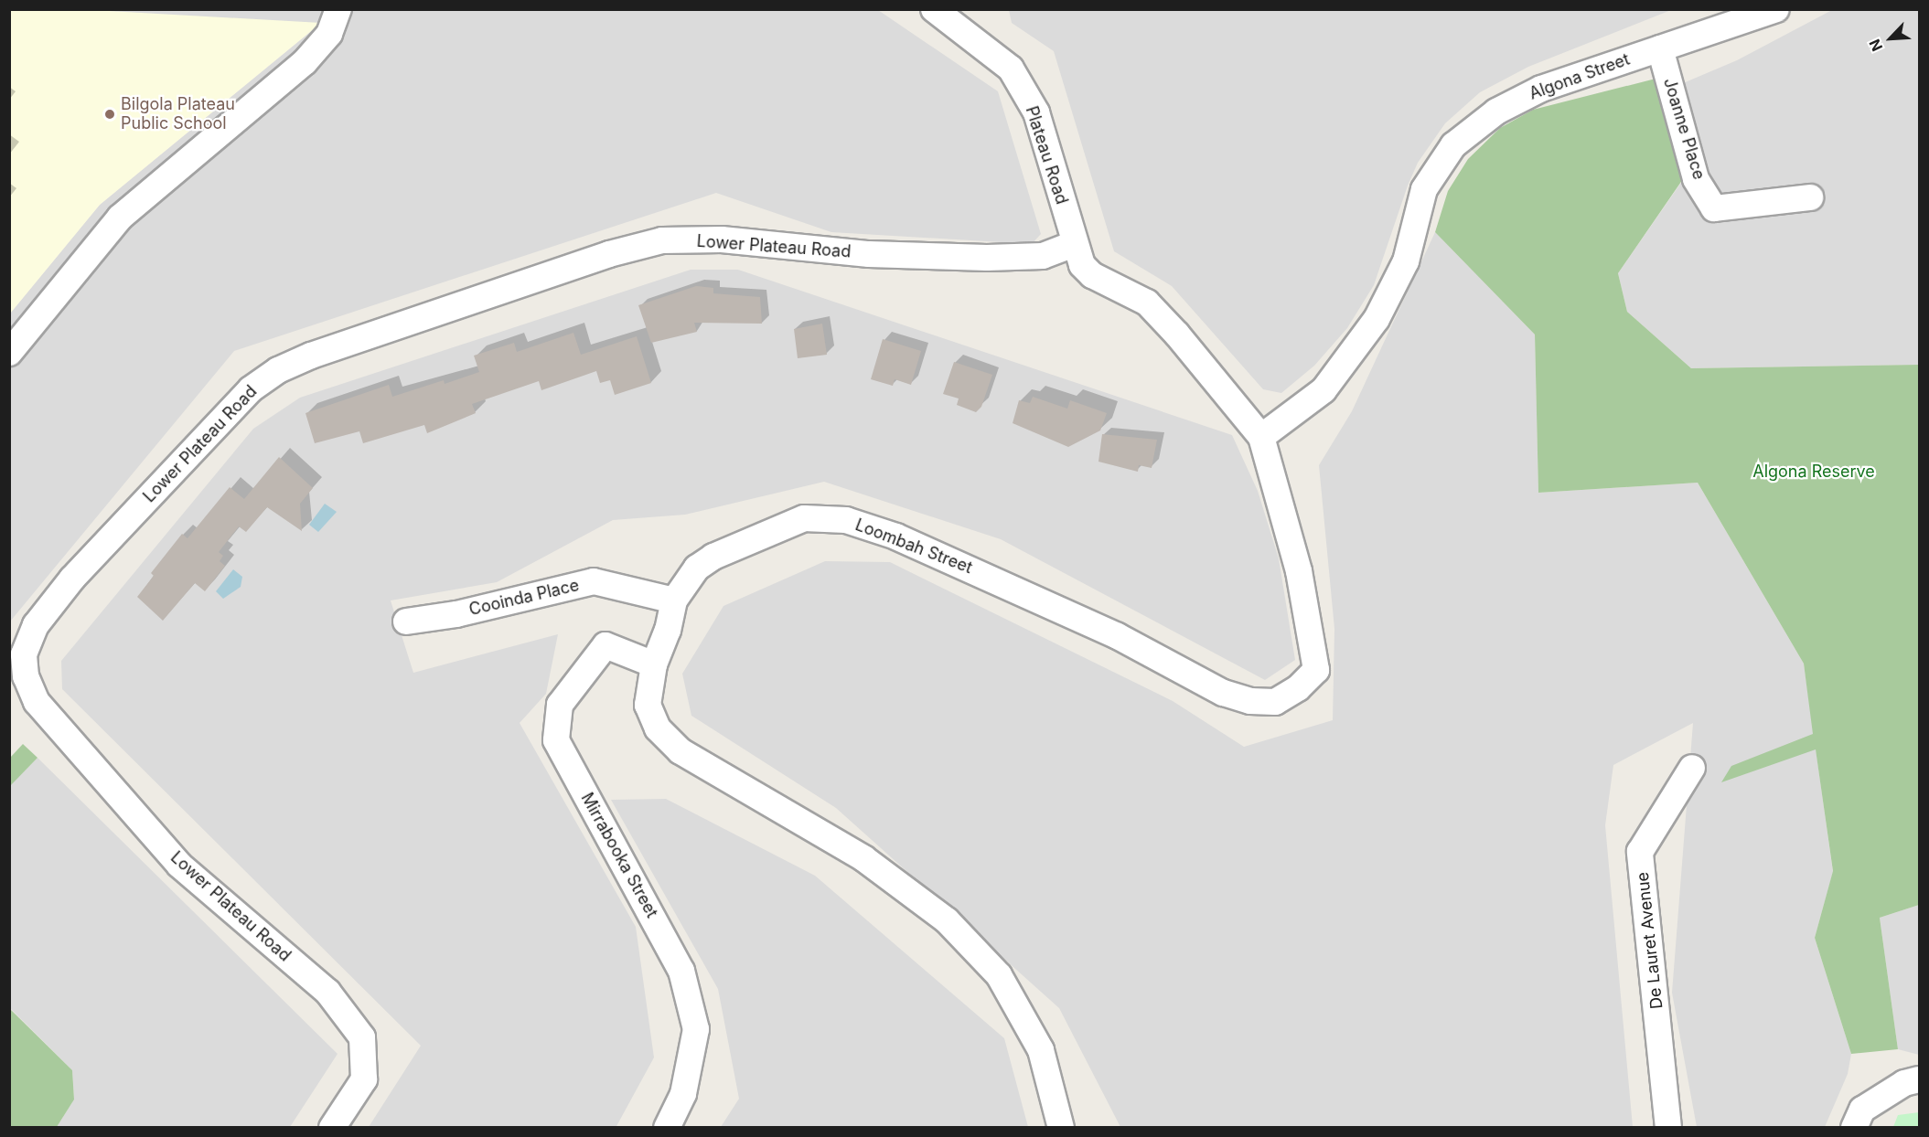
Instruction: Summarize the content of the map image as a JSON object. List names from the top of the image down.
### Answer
{
  "streets": {
    "street": [
      "Algona Street",
      "Joanne Place",
      "Plateau Road",
      "Lower Plateau Road",
      "Loombah Street",
      "Cooinda Place",
      "Mirrabooka Street",
      "De Lauret Avenue"
    ]
  },
  "crossings": [
    ["Algona Street", "Joanne Place"],
    ["Algona Street", "Loombah Street"],
    ["Plateau Road", "Lower Plateau Road"],
    ["Plateau Road", "Loombah Street"],
    ["Lower Plateau Road", "Loombah Street"],
    ["Loombah Street", "Cooinda Place"],
    ["Loombah Street", "Mirrabooka Street"]
  ],
  "parks": ["Algona Reserve"],
  "places": ["Bilgola Plateau Public School"],
  "north": "bottom left"
}
